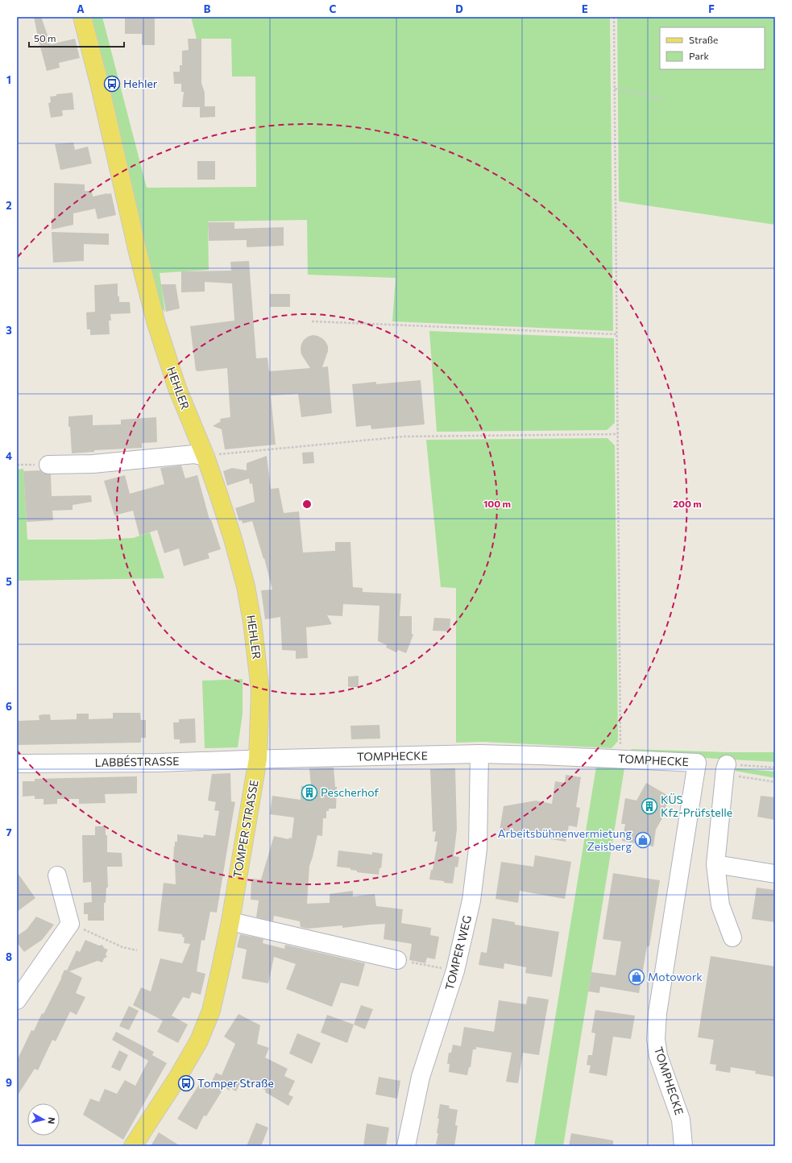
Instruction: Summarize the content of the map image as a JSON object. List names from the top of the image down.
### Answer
{
  "streets": {
    "main road": ["HEHLER", "TOMPER STRASSE"],
    "street": ["TOMPHECKE", "LABBÉSTRASSE", "TOMPER WEG"]
  },
  "crossings": [
    ["HEHLER", "TOMPHECKE"],
    ["HEHLER", "LABBÉSTRASSE"],
    ["HEHLER", "TOMPER STRASSE"],
    ["TOMPHECKE", "LABBÉSTRASSE"],
    ["TOMPHECKE", "TOMPER STRASSE"],
    ["TOMPHECKE", "TOMPER WEG"],
    ["LABBÉSTRASSE", "TOMPER STRASSE"]
  ],
  "places": {
    "bus stop": ["Hehler", "Tomper Straße"],
    "building": ["Pescherhof", "KÜS Kfz-Prüfstelle"],
    "shop": ["Arbeitsbühnenvermietung Zeisberg", "Motowork"]
  },
  "legend": ["Straße", "Park"],
  "scale_bar": "50 m",
  "north": "right",
  "grid": {
    "columns": [
      "A",
      "B",
      "C",
      "D",
      "E",
      "F"
    ],
    "rows": [
      "1",
      "2",
      "3",
      "4",
      "5",
      "6",
      "7",
      "8",
      "9"
    ]
  },
  "rings": ["100 m", "200 m"]
}
